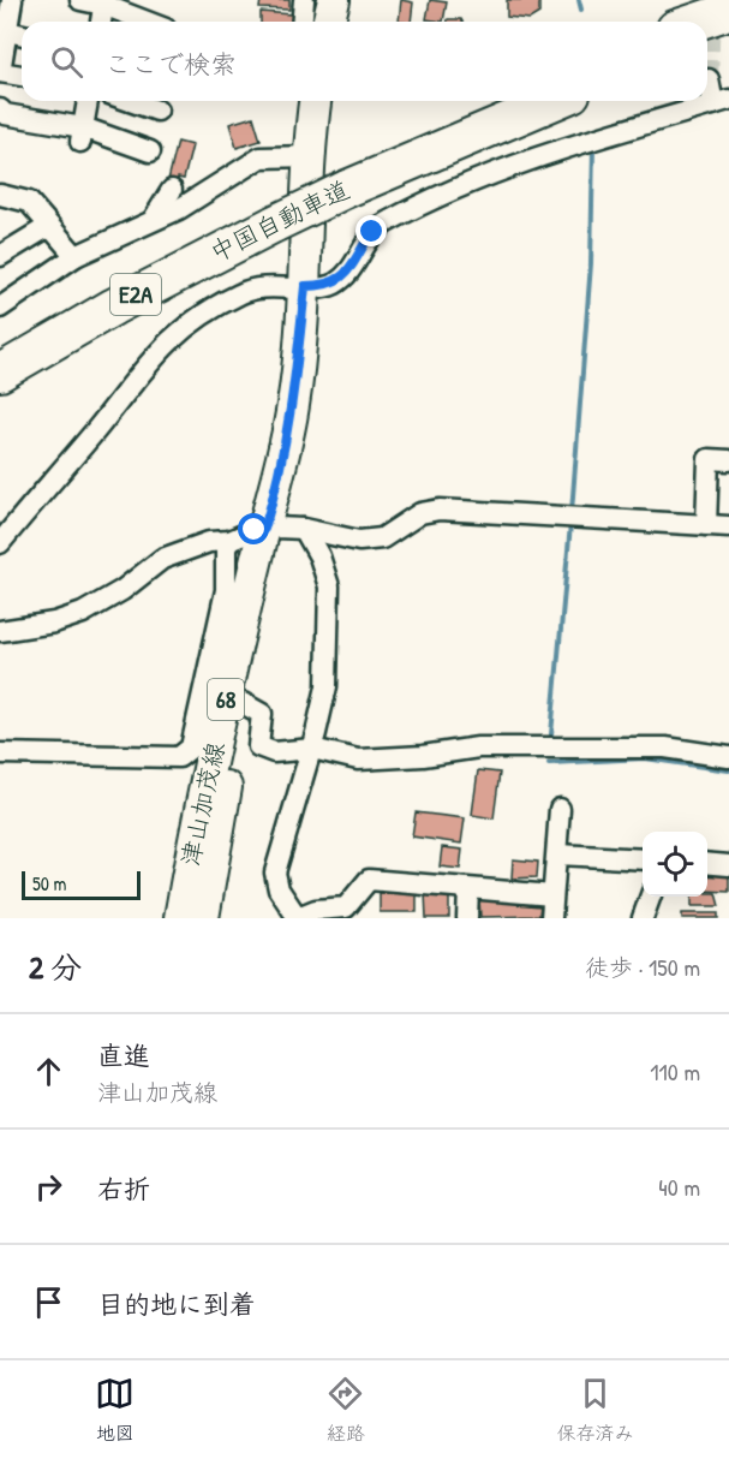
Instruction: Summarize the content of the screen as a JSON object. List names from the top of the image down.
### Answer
{
  "streets": {
    "highway": ["中国自動車道", "E2A"],
    "main road": ["68", "津山加茂線"]
  },
  "scale_bar": "50 m",
  "page": {
    "search": "ここで検索",
    "scale": "50 m",
    "heading": ["2 分", "徒歩 · 150 m"],
    "list": [
      ["直進", "津山加茂線", "110 m"],
      ["右折", "40 m"],
      "目的地に到着"
    ],
    "nav": ["地図", "経路", "保存済み"]
  }
}
